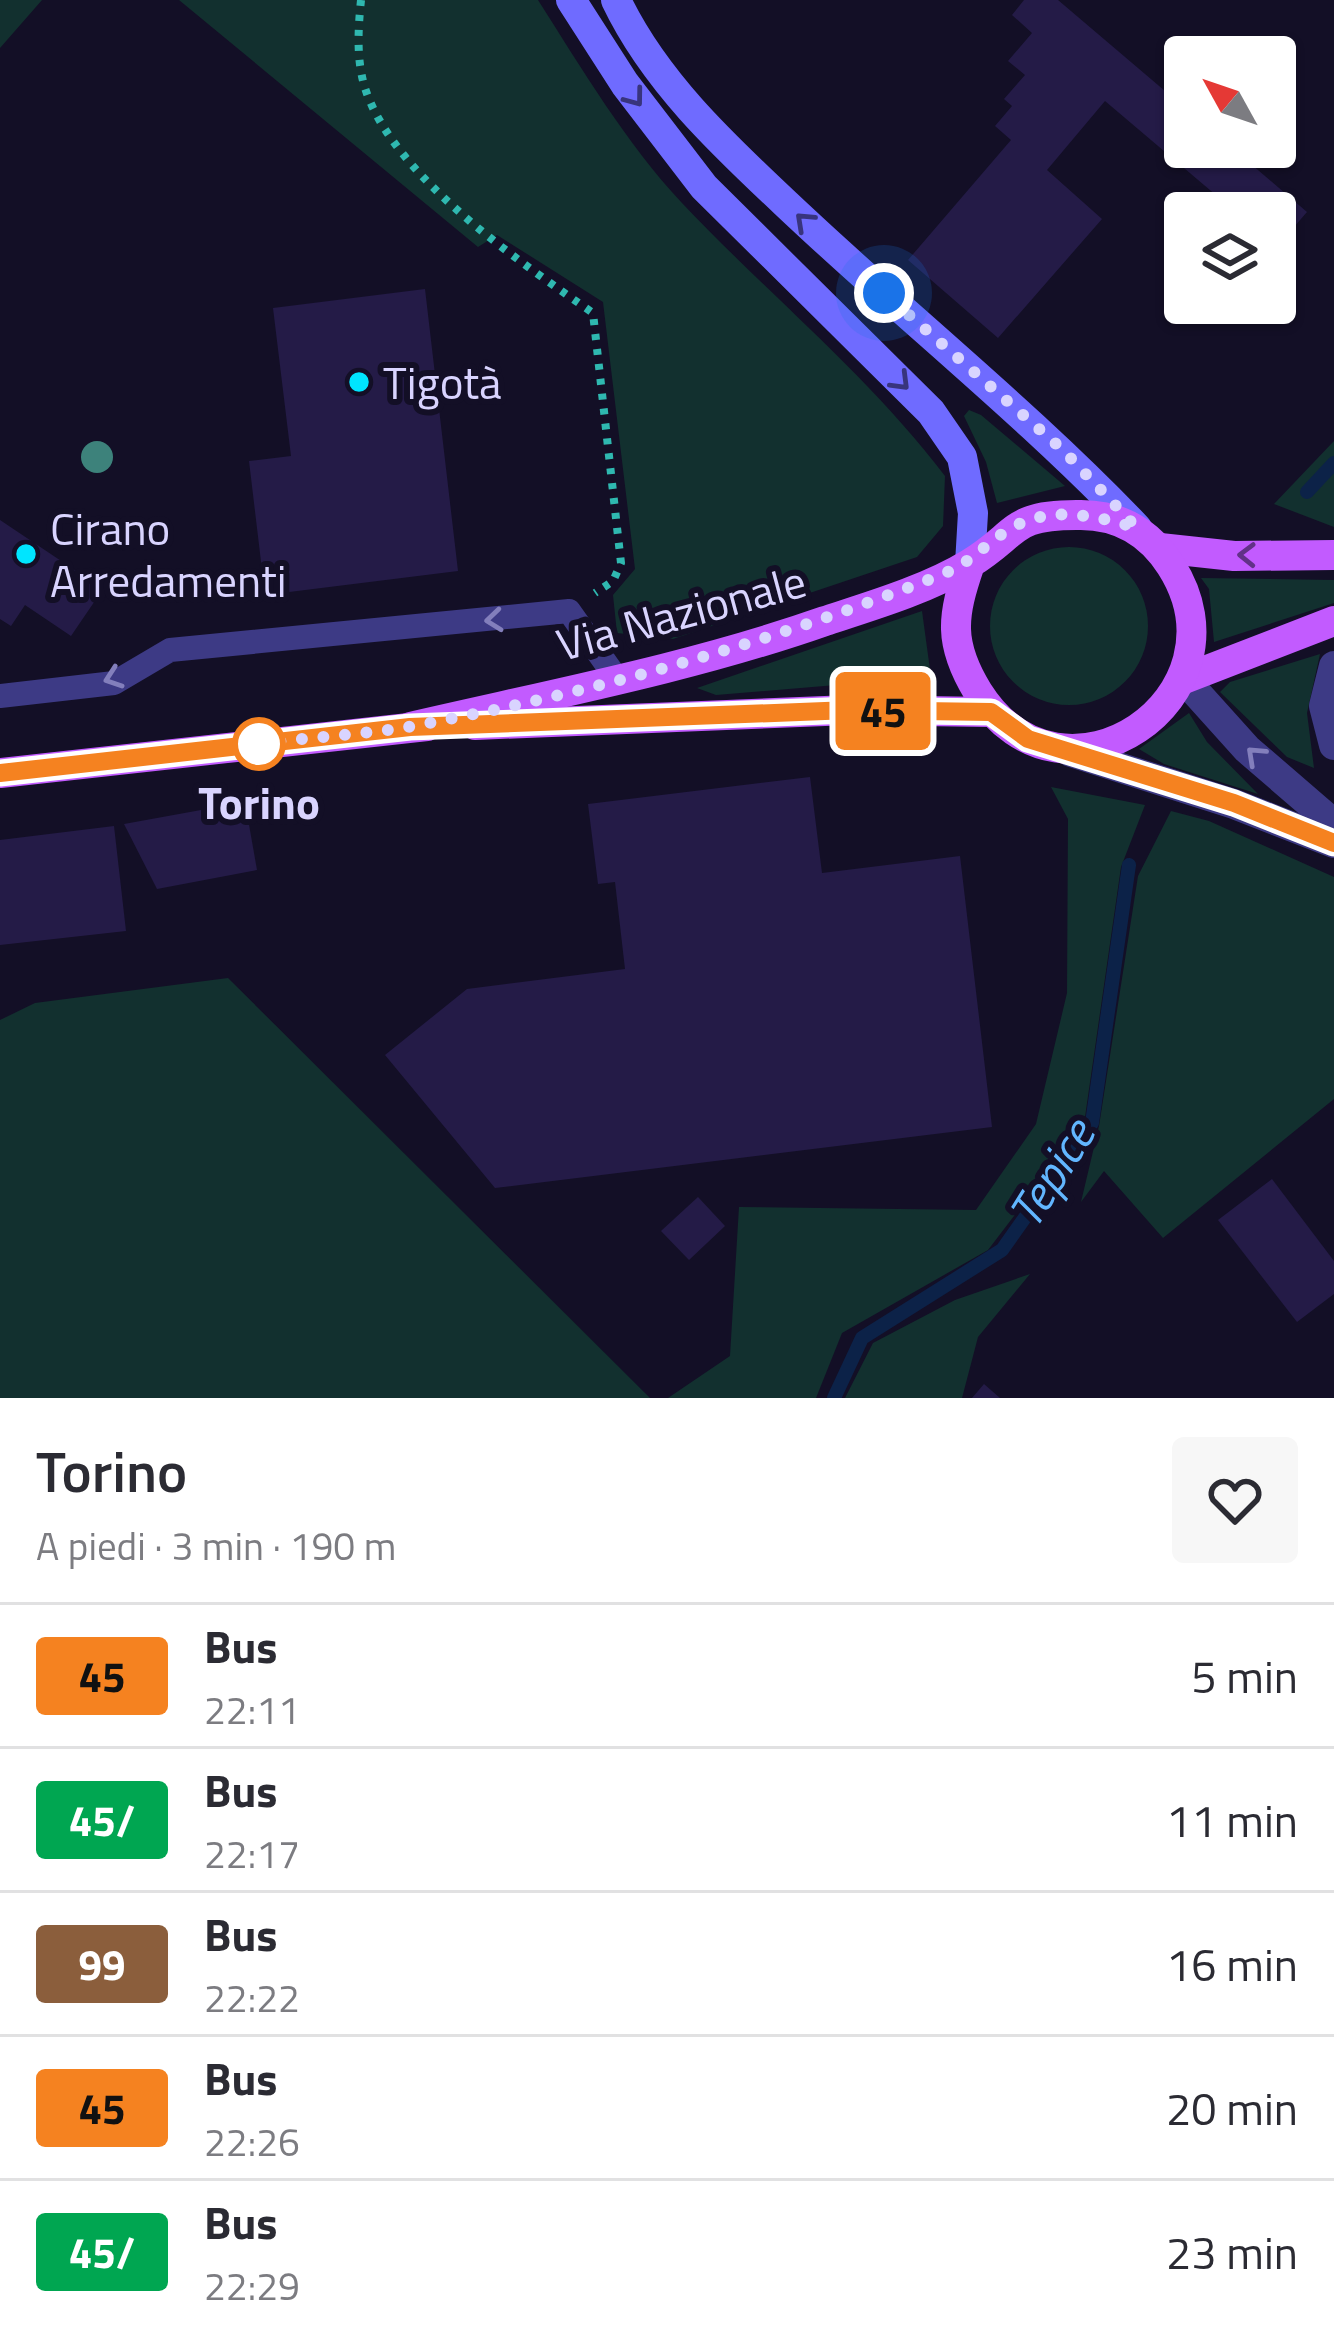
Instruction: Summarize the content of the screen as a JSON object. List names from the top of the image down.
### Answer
{
  "streets": {
    "main road": ["Via Nazionale"]
  },
  "water": ["Tepice"],
  "places": ["Tigotà", "Cirano Arredamenti", "Torino"],
  "lines": ["bus line 45"],
  "north": "top left",
  "page": {
    "on_map": "45",
    "heading": ["Torino", "A piedi · 3 min · 190 m"],
    "list": [
      {
        "mark": "45",
        "name": "Bus",
        "note": "22:11",
        "value": "5 min"
      },
      {
        "mark": "45/",
        "name": "Bus",
        "note": "22:17",
        "value": "11 min"
      },
      {
        "mark": "99",
        "name": "Bus",
        "note": "22:22",
        "value": "16 min"
      },
      {
        "mark": "45",
        "name": "Bus",
        "note": "22:26",
        "value": "20 min"
      },
      {
        "mark": "45/",
        "name": "Bus",
        "note": "22:29",
        "value": "23 min"
      }
    ]
  }
}
